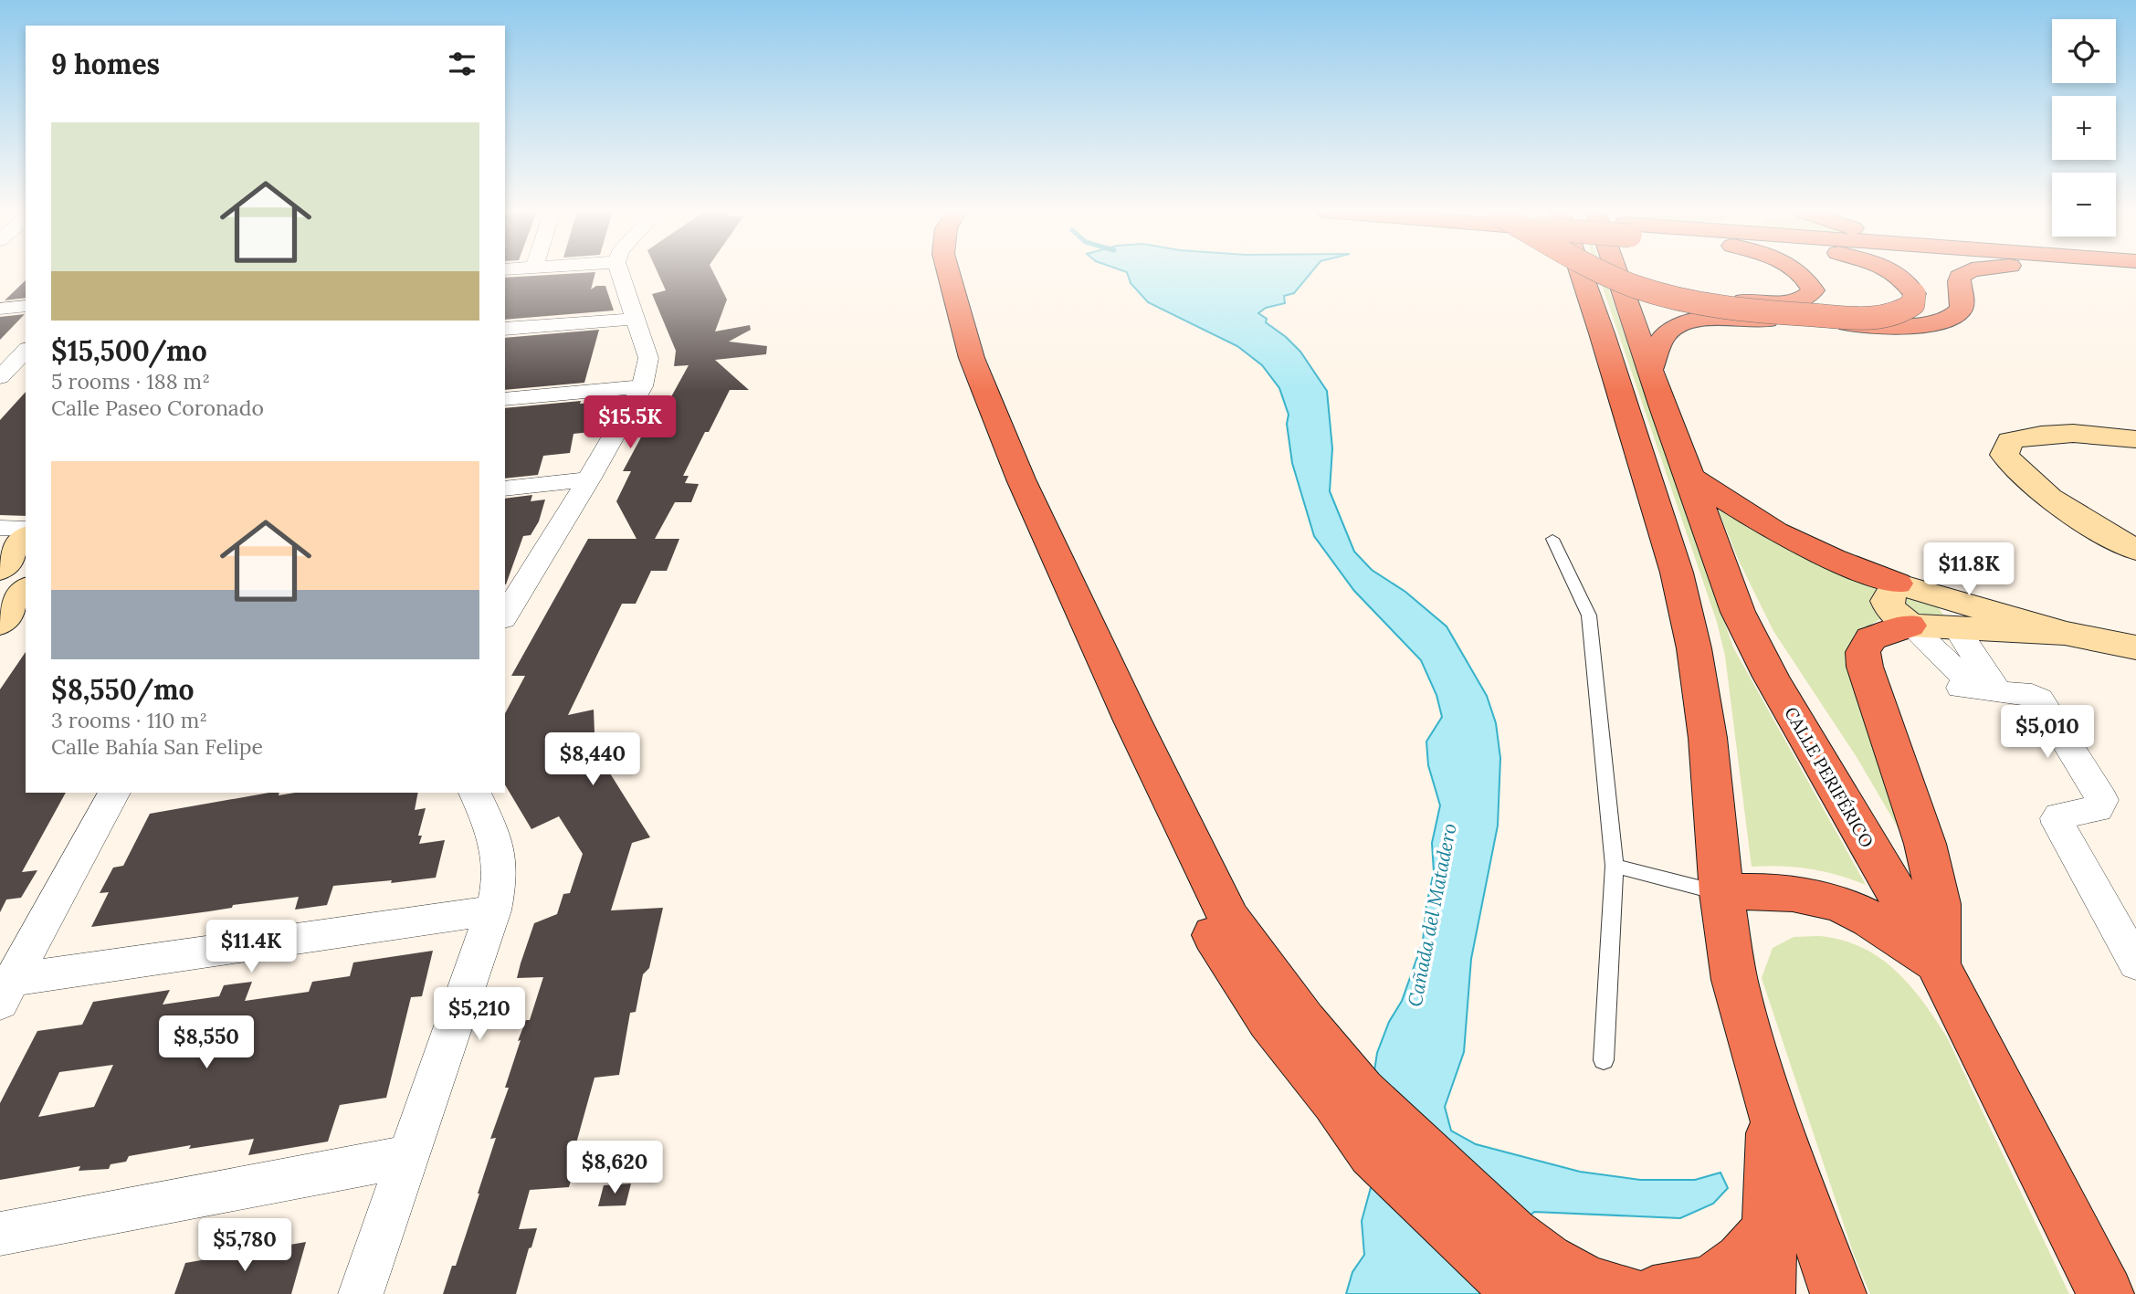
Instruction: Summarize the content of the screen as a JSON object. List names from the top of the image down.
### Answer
{
  "streets": {
    "highway": ["CALLE PERIFÉRICO"]
  },
  "water": ["Cañada del Matadero"],
  "page": {
    "map_buttons": ["+", "−"],
    "heading": "9 homes",
    "list": [
      {
        "name": "$15,500/mo",
        "note": "5 rooms · 188 m² · Calle Paseo Coronado"
      },
      {
        "name": "$8,550/mo",
        "note": "3 rooms · 110 m² · Calle Bahía San Felipe"
      }
    ],
    "price": [
      "$15.5K",
      "$11.8K",
      "$5,010",
      "$8,440",
      "$11.4K",
      "$5,210",
      "$8,550",
      "$8,620",
      "$5,780"
    ]
  }
}
